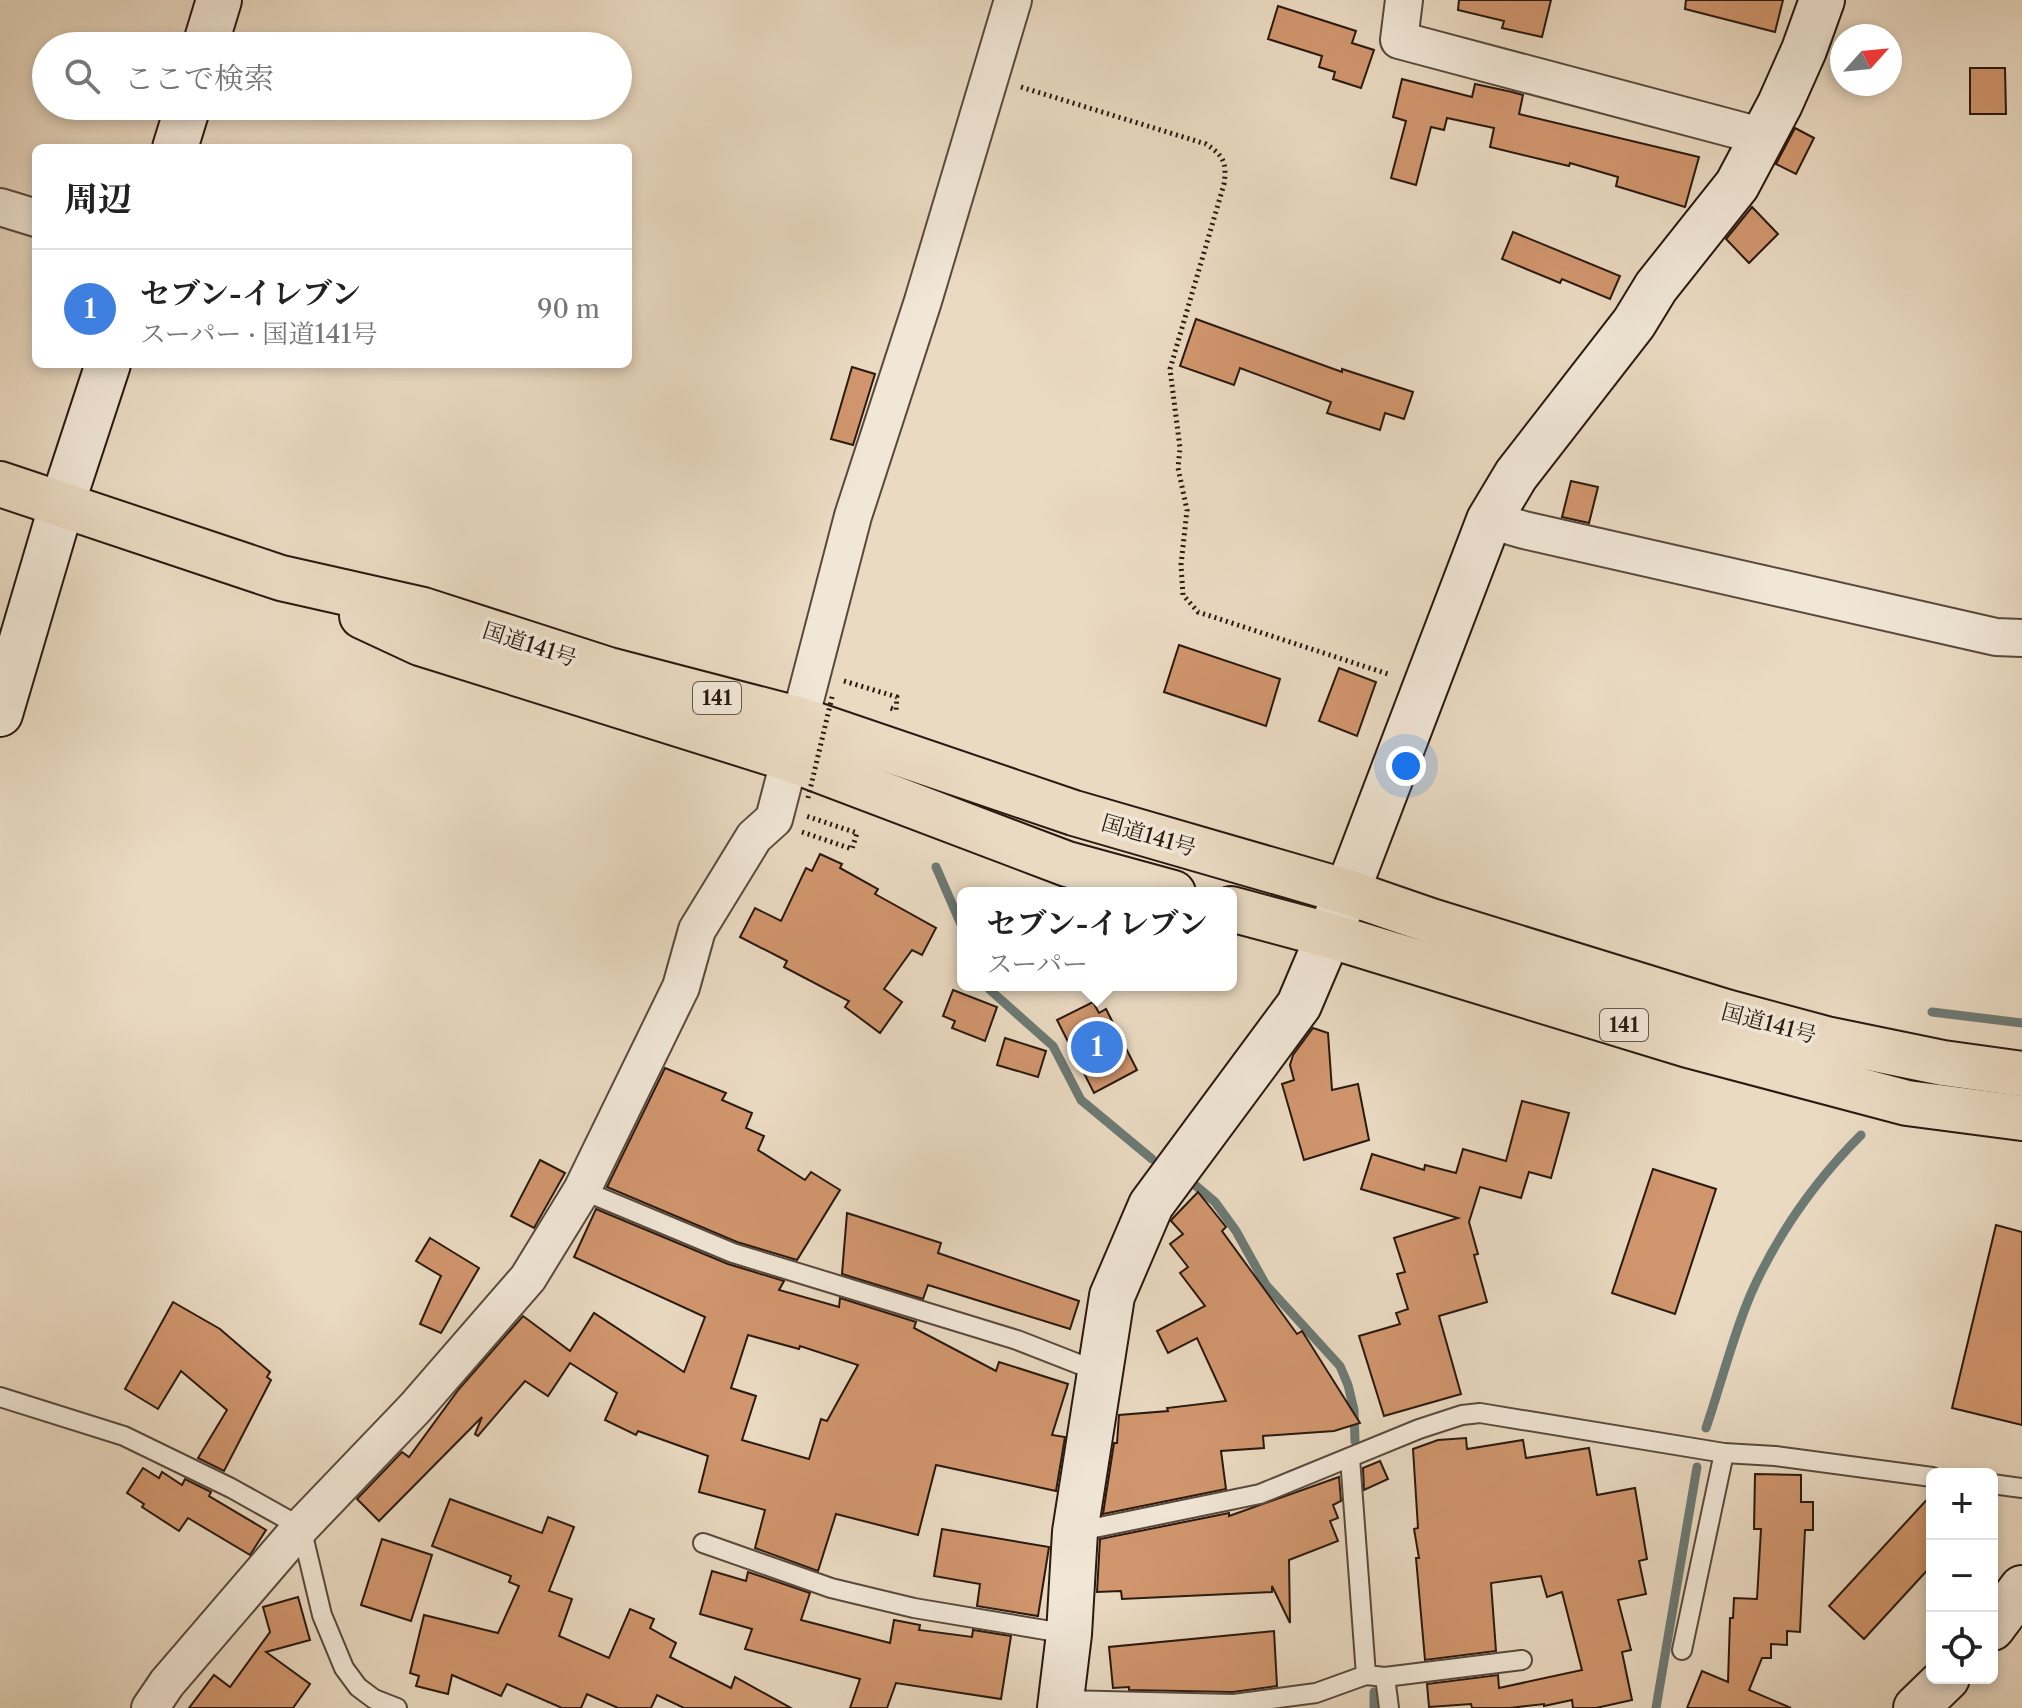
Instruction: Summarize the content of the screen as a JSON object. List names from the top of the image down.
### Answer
{
  "streets": {
    "highway": ["国道141号", "141"]
  },
  "north": "top right",
  "page": {
    "search": "ここで検索",
    "heading": "周辺",
    "list": [
      {
        "mark": "1",
        "name": "セブン-イレブン",
        "note": "スーパー · 国道141号",
        "value": "90 m"
      }
    ],
    "popup": ["セブン-イレブン", "スーパー"],
    "pins": "1",
    "map_buttons": ["+", "−"]
  }
}
